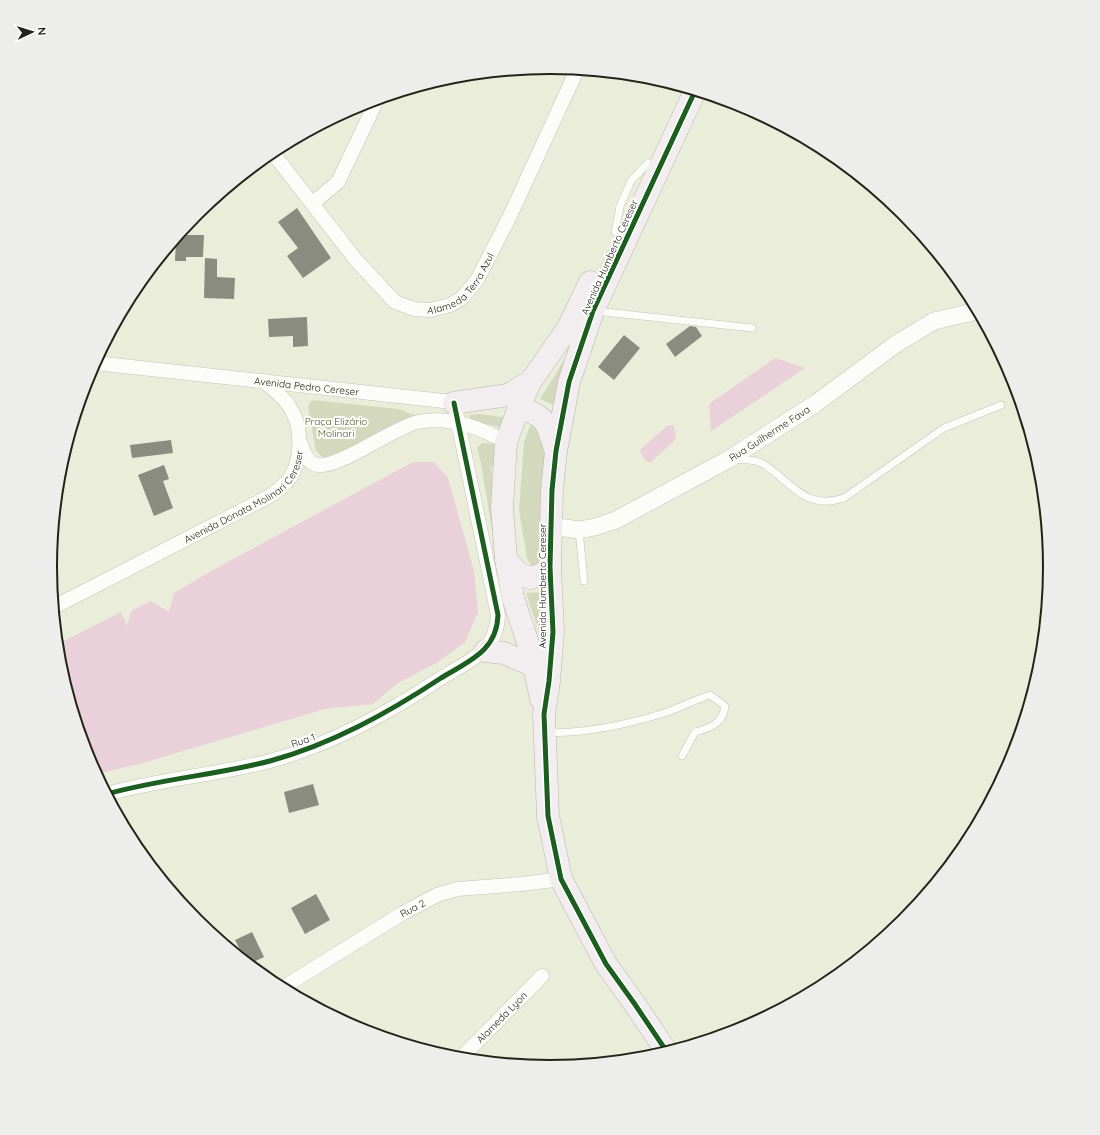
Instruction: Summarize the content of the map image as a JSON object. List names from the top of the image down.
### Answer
{
  "streets": {
    "main road": ["Avenida Humberto Cereser"],
    "street": [
      "Alameda Terra Azul",
      "Avenida Pedro Cereser",
      "Rua Guilherme Fava",
      "Avenida Donata Molinari Cereser",
      "Rua 1",
      "Rua 2",
      "Alameda Lyon"
    ]
  },
  "crossings": [
    ["Avenida Humberto Cereser", "Avenida Pedro Cereser"],
    ["Avenida Humberto Cereser", "Rua Guilherme Fava"],
    ["Avenida Humberto Cereser", "Avenida Donata Molinari Cereser"],
    ["Avenida Humberto Cereser", "Rua 2"],
    ["Avenida Pedro Cereser", "Avenida Donata Molinari Cereser"]
  ],
  "parks": ["Praça Elizário Molinari"],
  "north": "right"
}
